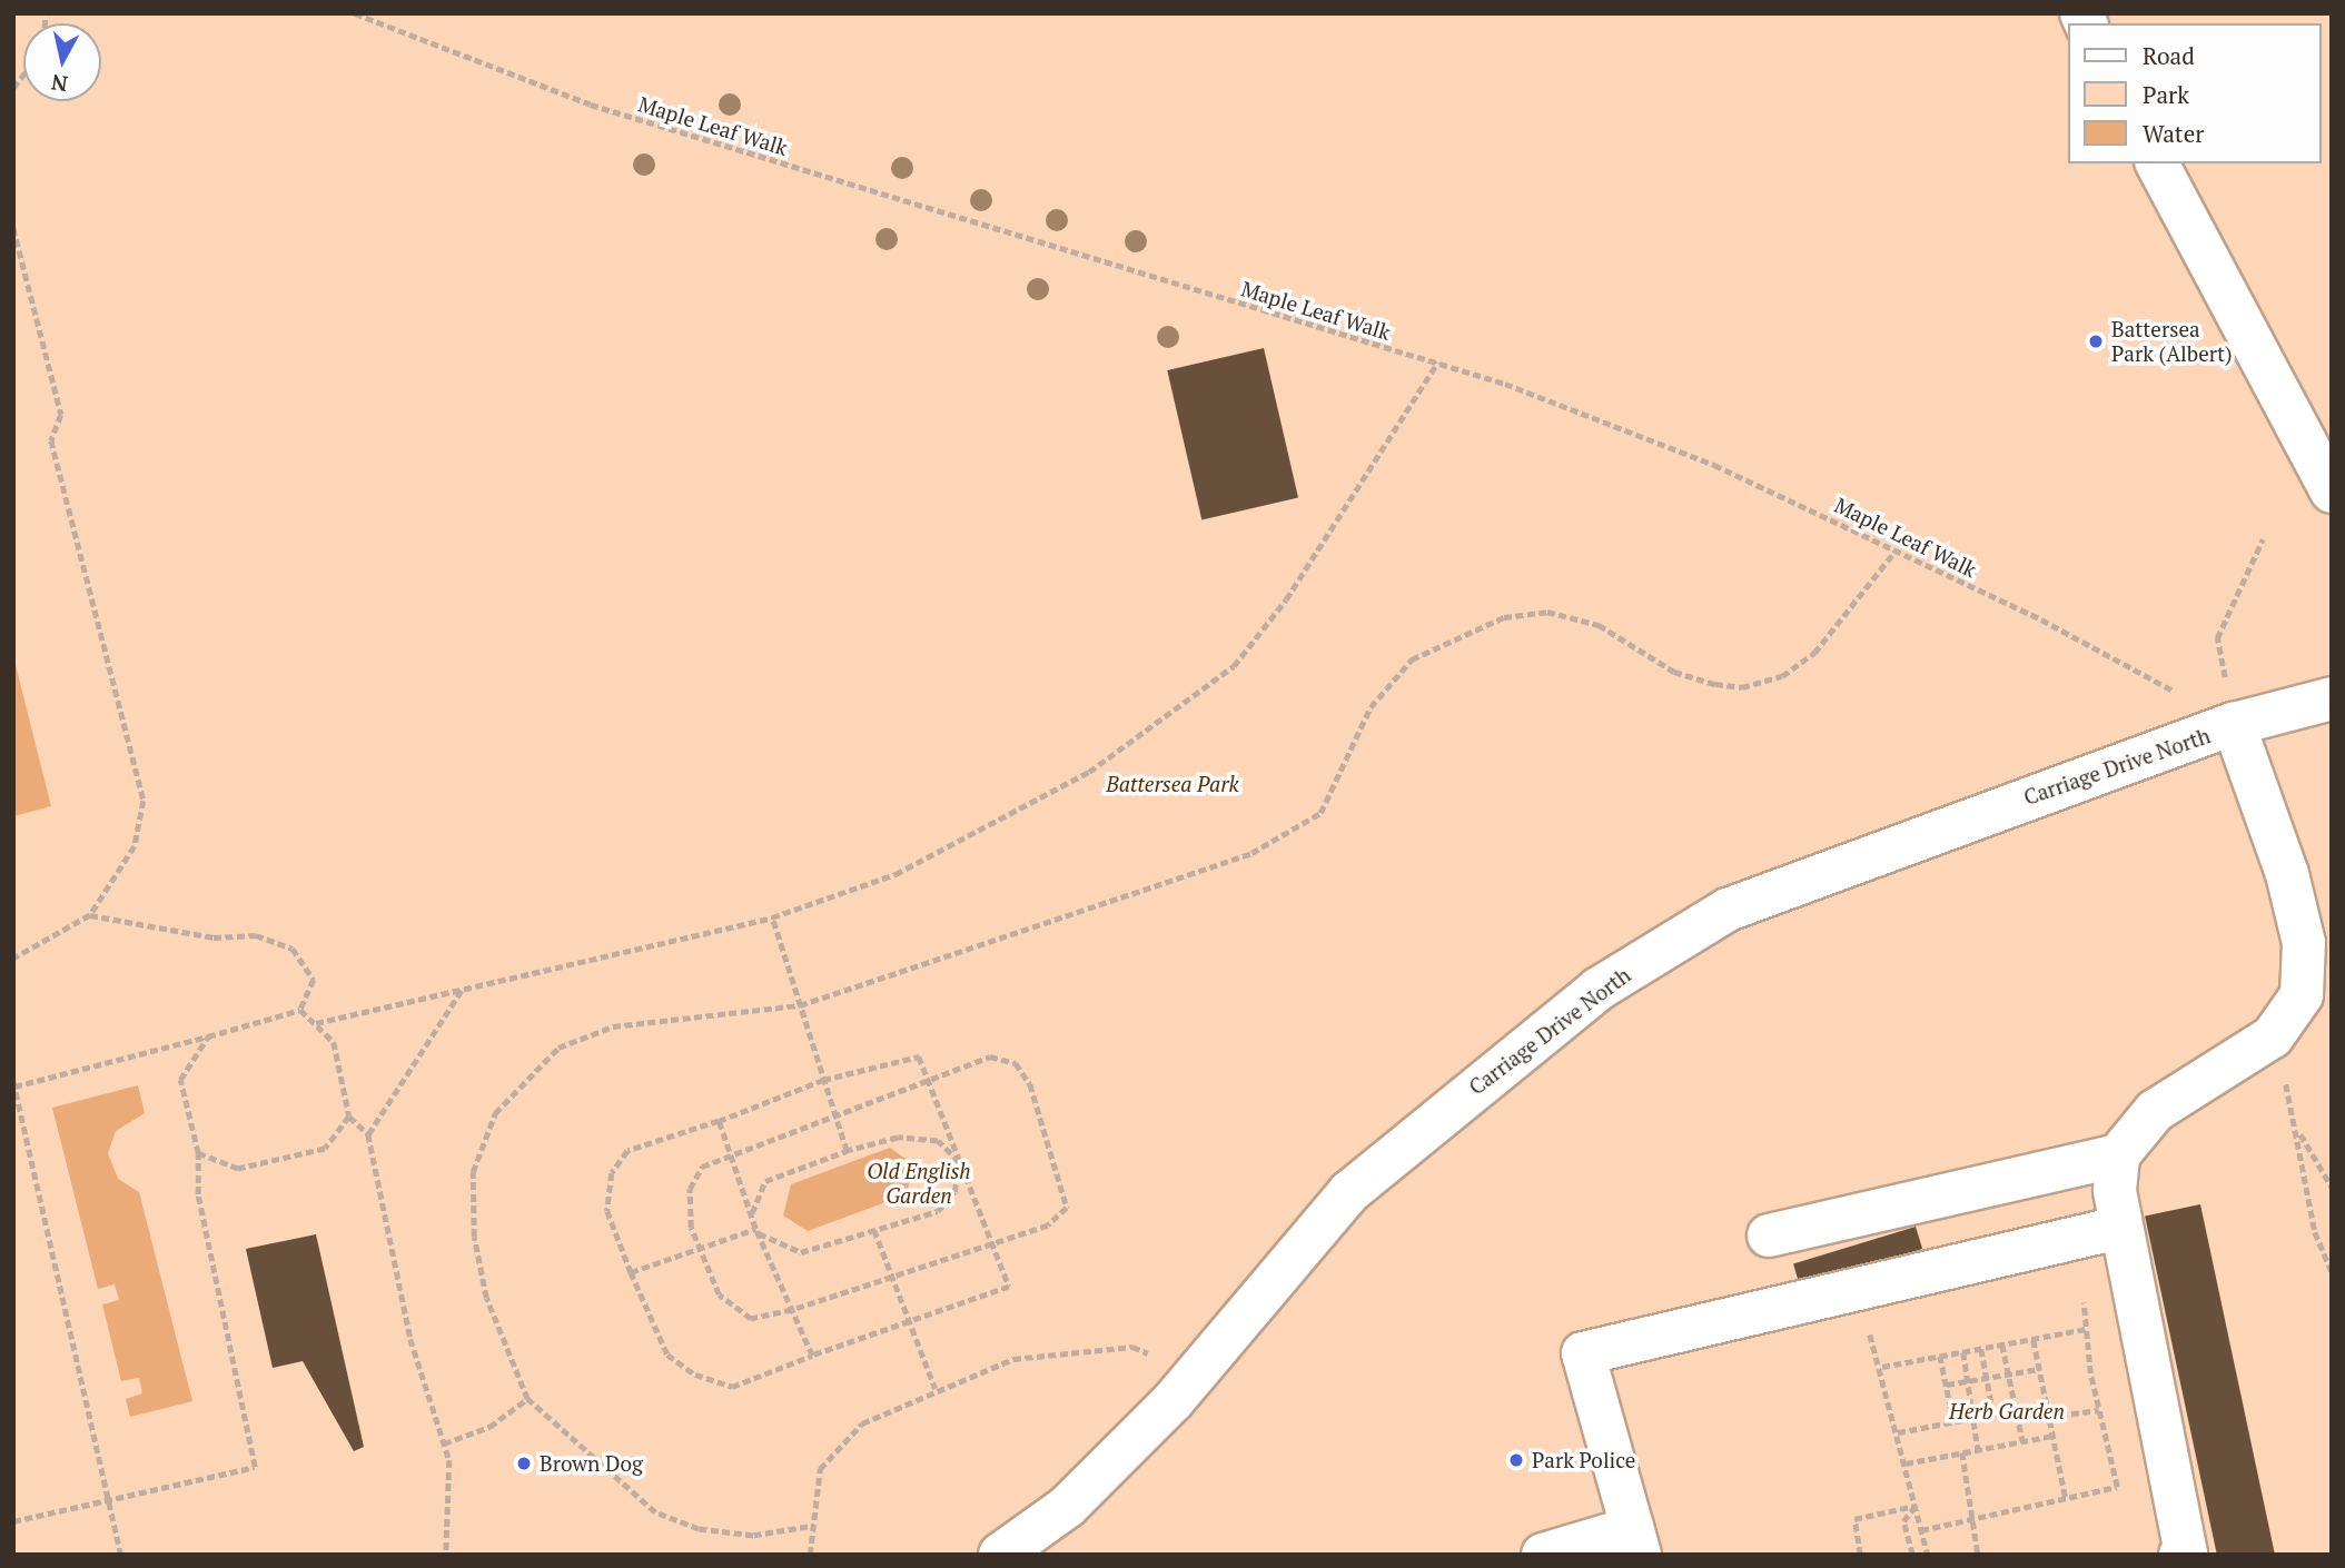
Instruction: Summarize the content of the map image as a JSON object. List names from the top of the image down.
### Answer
{
  "streets": {
    "street": ["Carriage Drive North"],
    "path": ["Maple Leaf Walk"]
  },
  "crossings": [
    ["Maple Leaf Walk", "Carriage Drive North"]
  ],
  "parks": ["Battersea Park", "Old English Garden", "Herb Garden"],
  "places": ["Battersea Park (Albert)", "Park Police", "Brown Dog"],
  "legend": ["Road", "Park", "Water"],
  "north": "bottom"
}
